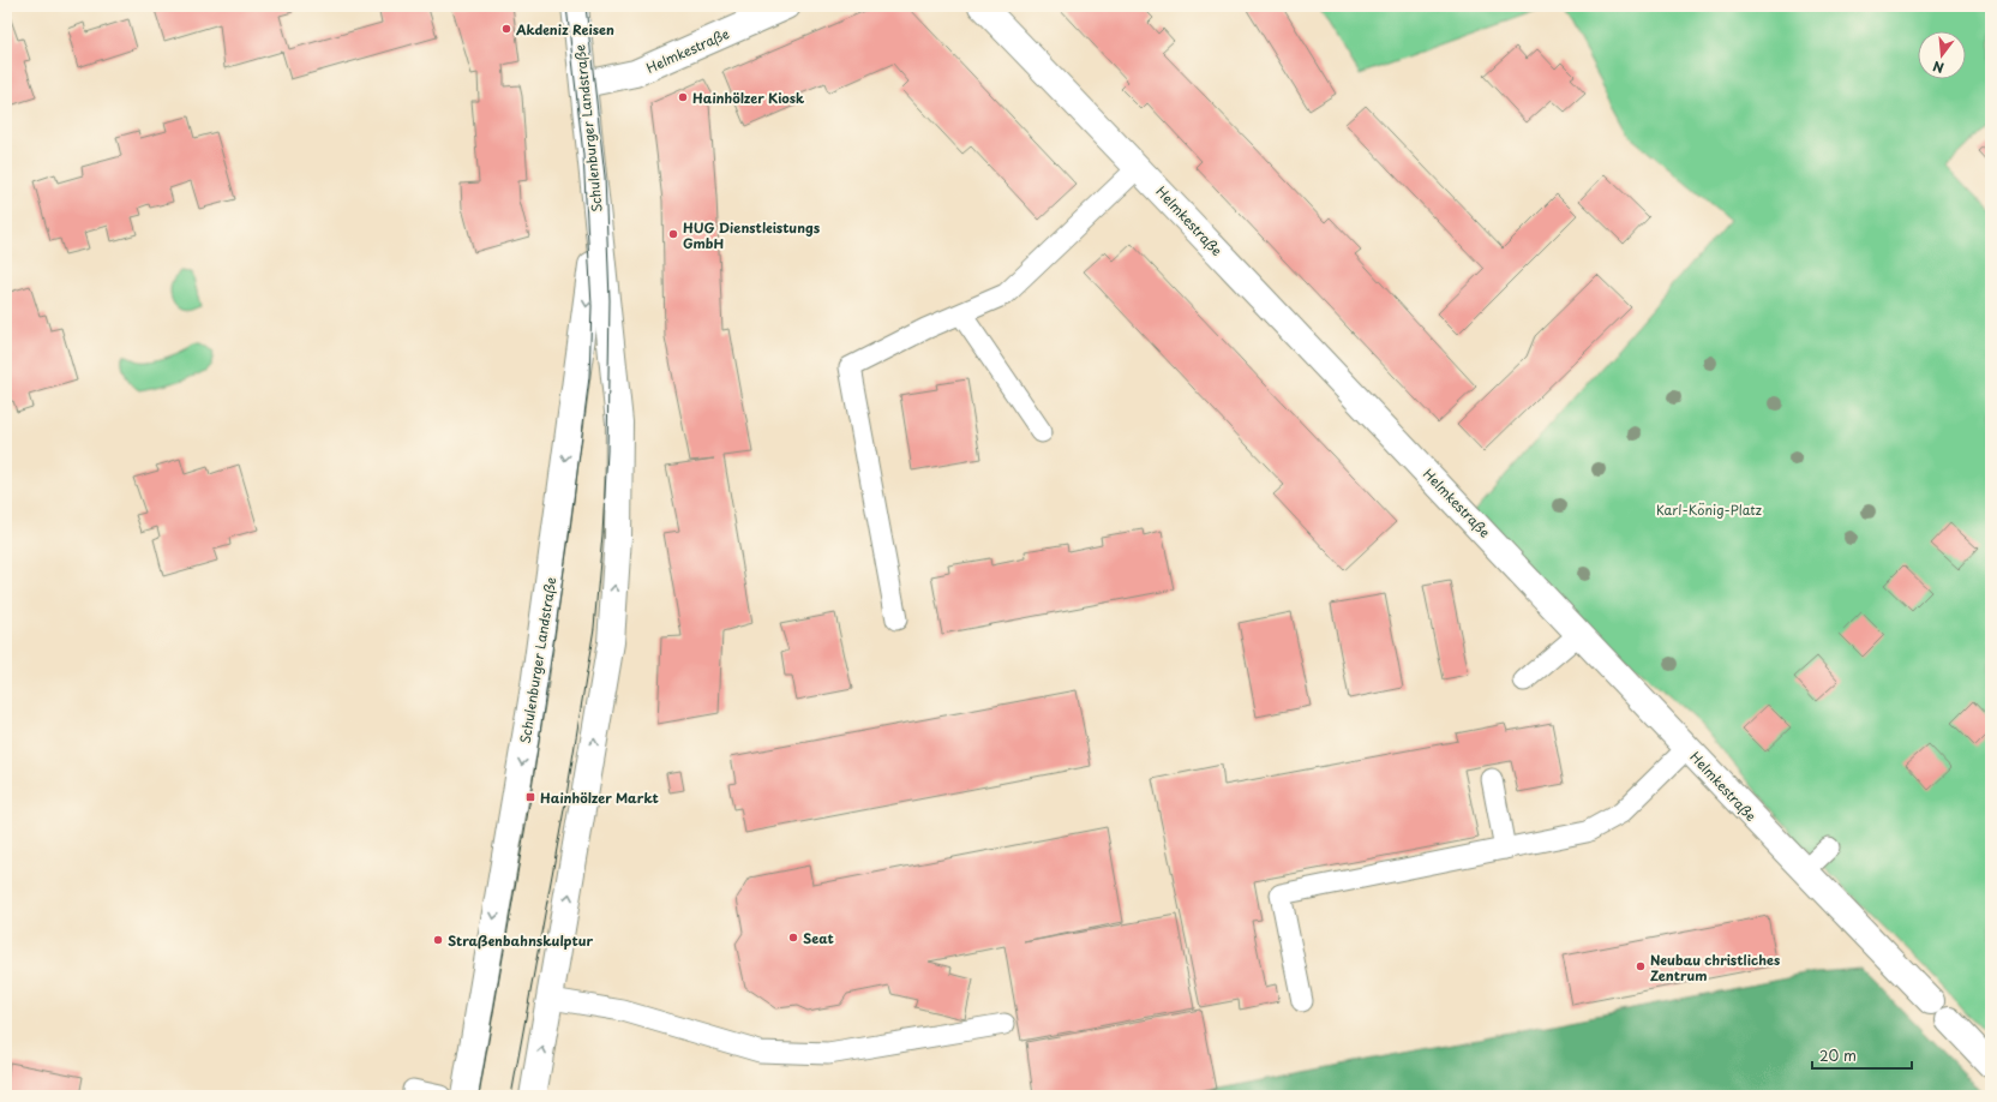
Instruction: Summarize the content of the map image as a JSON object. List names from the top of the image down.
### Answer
{
  "streets": {
    "main road": ["Helmkestraße", "Schulenburger Landstraße"]
  },
  "crossings": [
    ["Helmkestraße", "Schulenburger Landstraße"]
  ],
  "parks": ["Karl-König-Platz"],
  "places": {
    "other": [
      "Akdeniz Reisen",
      "Hainhölzer Kiosk",
      "HUG Dienstleistungs GmbH",
      "Seat",
      "Straßenbahnskulptur",
      "Neubau christliches Zentrum"
    ],
    "transit": ["Hainhölzer Markt"]
  },
  "scale_bar": "20 m",
  "north": "bottom"
}
